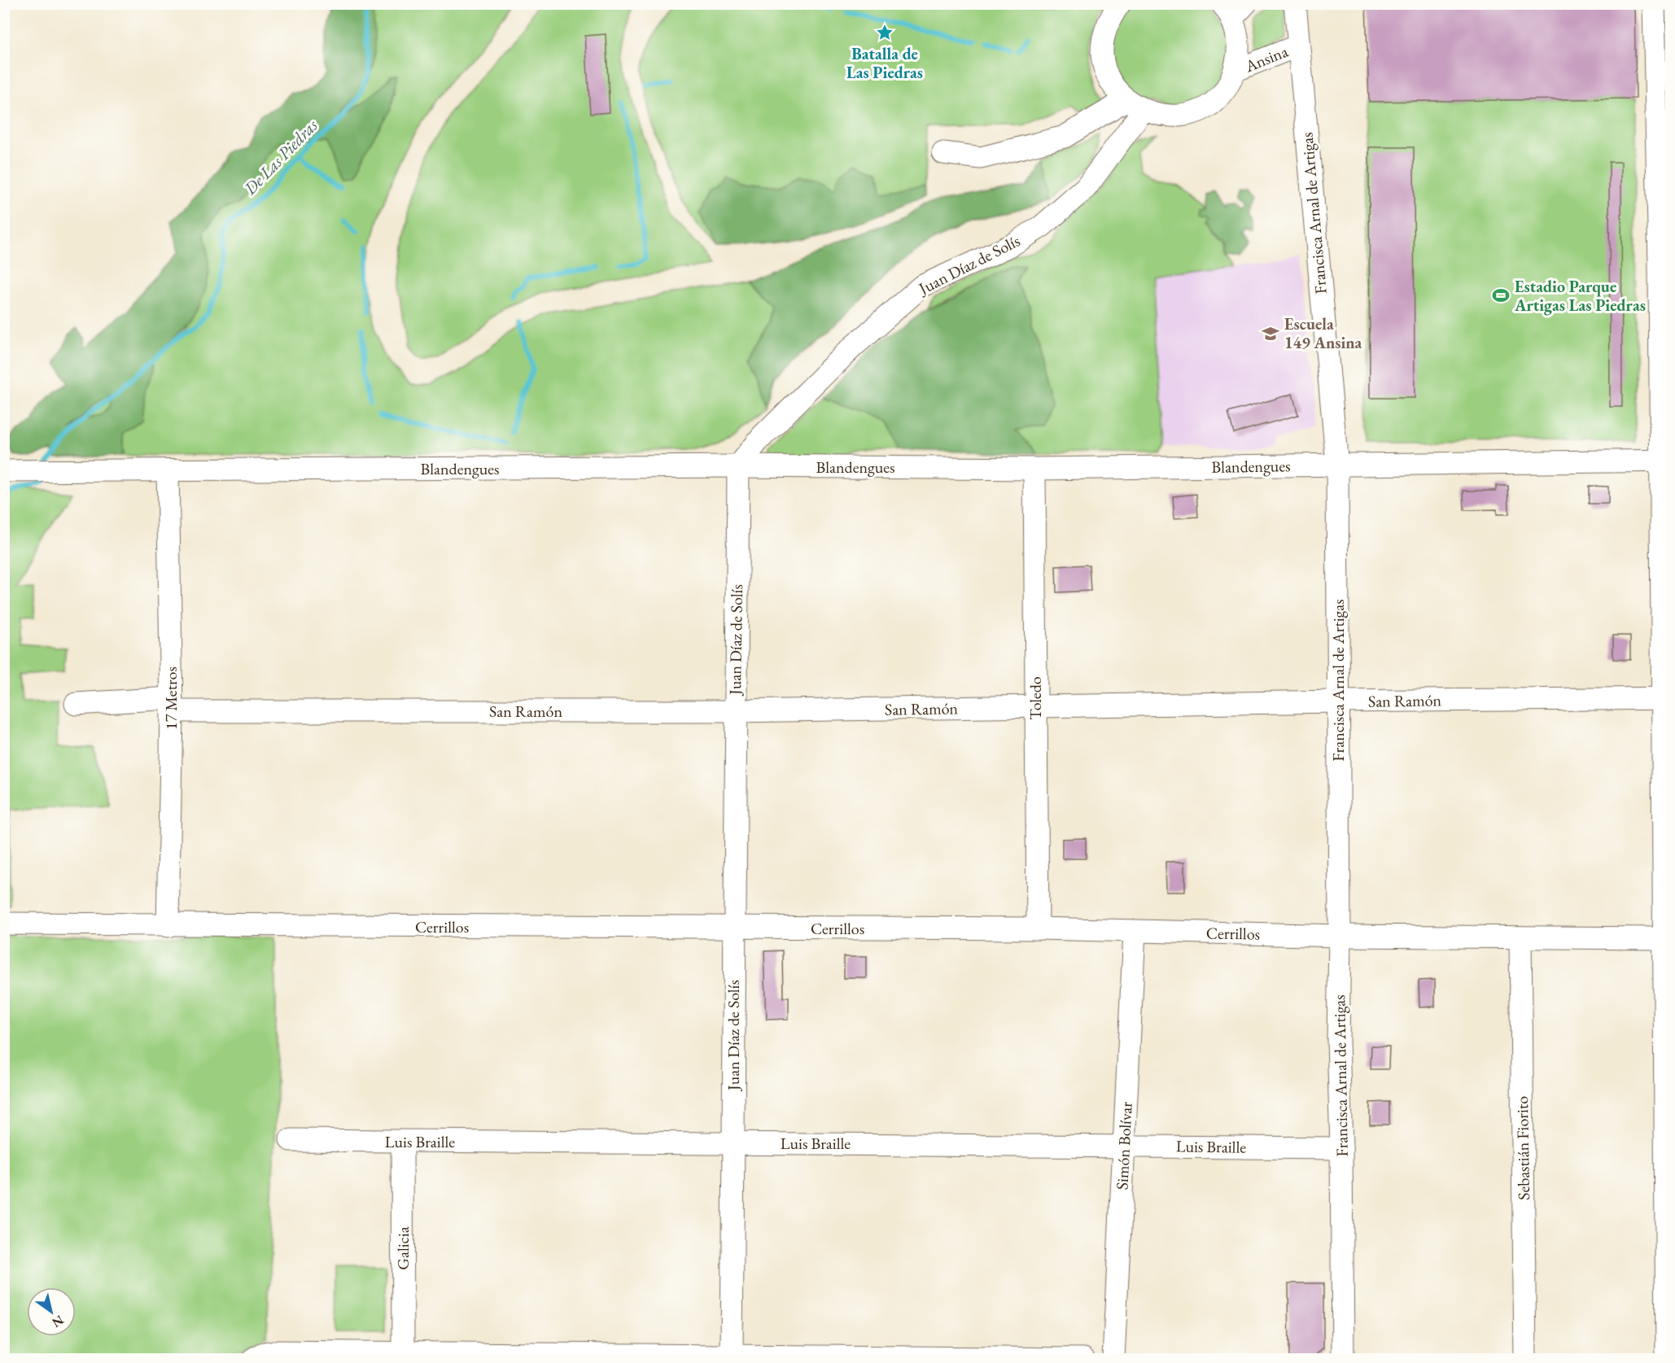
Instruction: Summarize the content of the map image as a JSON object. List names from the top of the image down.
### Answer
{
  "streets": {
    "street": [
      "Ansina",
      "Francisca Arnal de Artigas",
      "Juan Díaz de Solís",
      "Blandengues",
      "17 Metros",
      "Toledo",
      "San Ramón",
      "Cerrillos",
      "Luis Braille",
      "Simón Bolívar",
      "Sebastián Fiorito",
      "Galicia"
    ]
  },
  "crossings": [
    ["Ansina", "Francisca Arnal de Artigas"],
    ["Francisca Arnal de Artigas", "Blandengues"],
    ["Francisca Arnal de Artigas", "San Ramón"],
    ["Francisca Arnal de Artigas", "Cerrillos"],
    ["Francisca Arnal de Artigas", "Luis Braille"],
    ["Juan Díaz de Solís", "Blandengues"],
    ["Juan Díaz de Solís", "San Ramón"],
    ["Juan Díaz de Solís", "Cerrillos"],
    ["Juan Díaz de Solís", "Luis Braille"],
    ["Blandengues", "17 Metros"],
    ["Blandengues", "Toledo"],
    ["17 Metros", "San Ramón"],
    ["17 Metros", "Cerrillos"],
    ["Toledo", "San Ramón"],
    ["Toledo", "Cerrillos"],
    ["Cerrillos", "Simón Bolívar"],
    ["Cerrillos", "Sebastián Fiorito"],
    ["Luis Braille", "Simón Bolívar"],
    ["Luis Braille", "Galicia"]
  ],
  "water": ["De Las Piedras"],
  "places": {
    "place": ["Batalla de Las Piedras"],
    "sports": ["Estadio Parque Artigas Las Piedras"],
    "school or university": ["Escuela 149 Ansina"]
  },
  "north": "bottom right"
}
